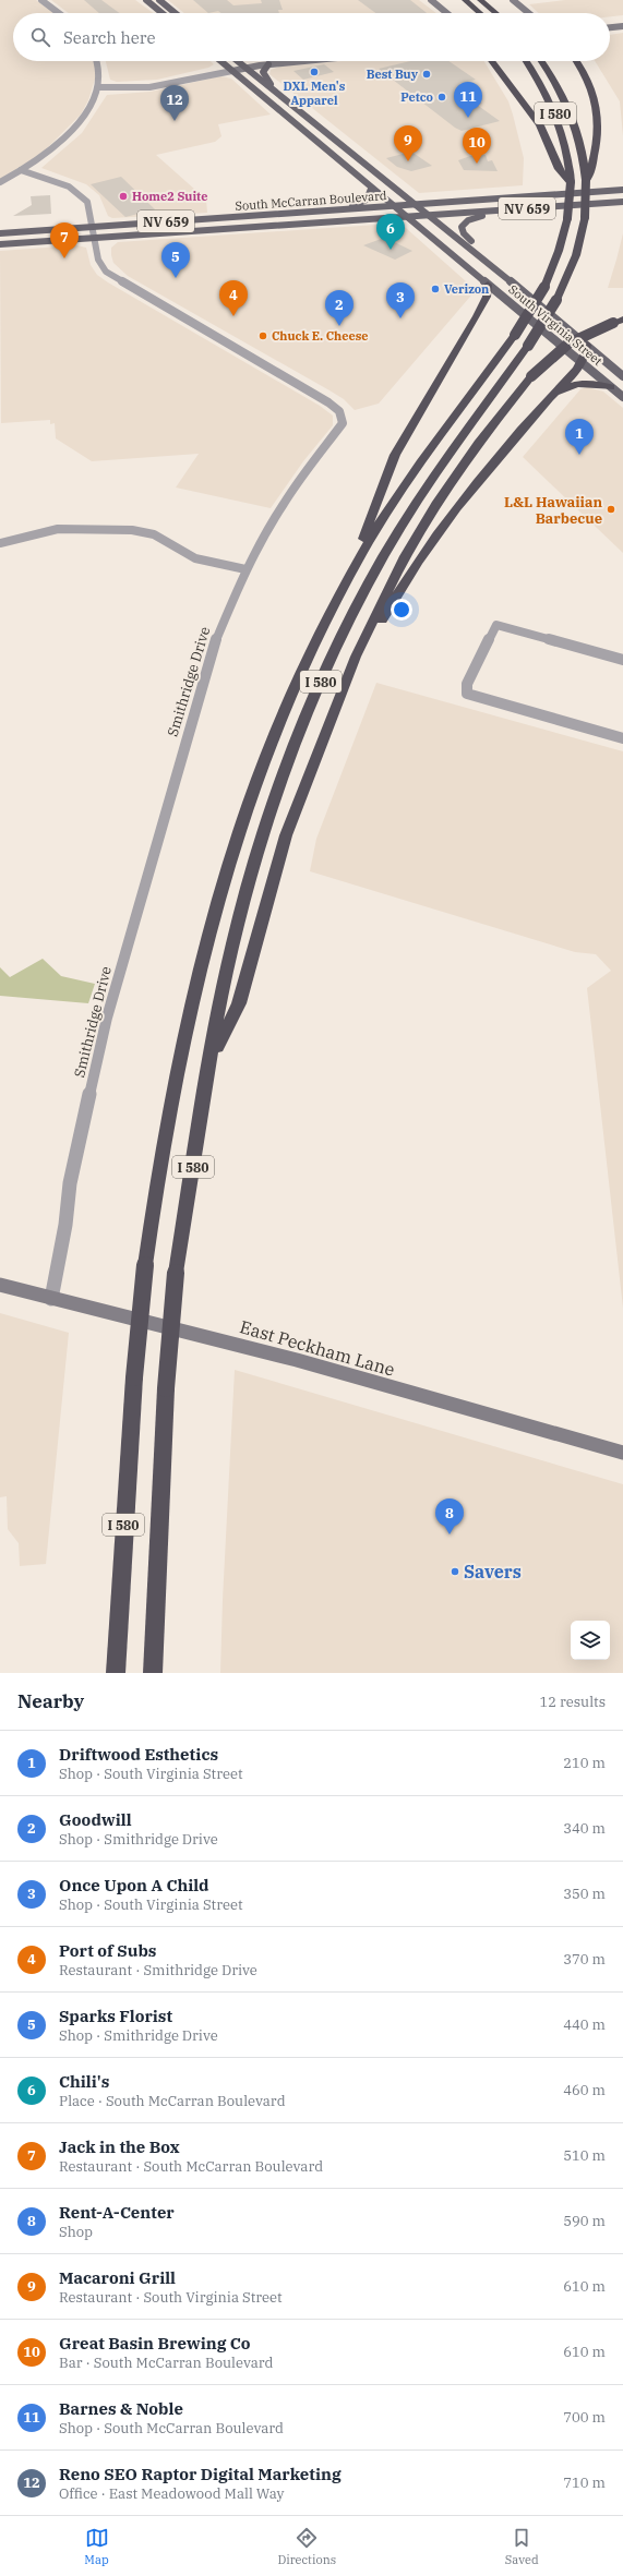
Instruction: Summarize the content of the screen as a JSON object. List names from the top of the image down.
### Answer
{
  "streets": {
    "highway": ["I 580"],
    "main road": [
      "South McCarran Boulevard",
      "NV 659",
      "South Virginia Street",
      "East Peckham Lane"
    ],
    "street": ["Smithridge Drive"]
  },
  "crossings": [
    ["South McCarran Boulevard", "South Virginia Street"],
    ["South McCarran Boulevard", "Smithridge Drive"],
    ["Smithridge Drive", "East Peckham Lane"]
  ],
  "places": [
    "DXL Men's Apparel",
    "Best Buy",
    "Petco",
    "Home2 Suite",
    "Verizon",
    "Chuck E. Cheese",
    "L&L Hawaiian Barbecue",
    "Savers"
  ],
  "page": {
    "search": "Search here",
    "pins": [
      "11",
      "12",
      "9",
      "10",
      "6",
      "7",
      "5",
      "4",
      "3",
      "2",
      "1",
      "8"
    ],
    "heading": ["Nearby", "12 results"],
    "list": [
      {
        "mark": "1",
        "name": "Driftwood Esthetics",
        "note": "Shop · South Virginia Street",
        "value": "210 m"
      },
      {
        "mark": "2",
        "name": "Goodwill",
        "note": "Shop · Smithridge Drive",
        "value": "340 m"
      },
      {
        "mark": "3",
        "name": "Once Upon A Child",
        "note": "Shop · South Virginia Street",
        "value": "350 m"
      },
      {
        "mark": "4",
        "name": "Port of Subs",
        "note": "Restaurant · Smithridge Drive",
        "value": "370 m"
      },
      {
        "mark": "5",
        "name": "Sparks Florist",
        "note": "Shop · Smithridge Drive",
        "value": "440 m"
      },
      {
        "mark": "6",
        "name": "Chili's",
        "note": "Place · South McCarran Boulevard",
        "value": "460 m"
      },
      {
        "mark": "7",
        "name": "Jack in the Box",
        "note": "Restaurant · South McCarran Boulevard",
        "value": "510 m"
      },
      {
        "mark": "8",
        "name": "Rent-A-Center",
        "note": "Shop",
        "value": "590 m"
      },
      {
        "mark": "9",
        "name": "Macaroni Grill",
        "note": "Restaurant · South Virginia Street",
        "value": "610 m"
      },
      {
        "mark": "10",
        "name": "Great Basin Brewing Co",
        "note": "Bar · South McCarran Boulevard",
        "value": "610 m"
      },
      {
        "mark": "11",
        "name": "Barnes & Noble",
        "note": "Shop · South McCarran Boulevard",
        "value": "700 m"
      },
      {
        "mark": "12",
        "name": "Reno SEO Raptor Digital Marketing",
        "note": "Office · East Meadowood Mall Way",
        "value": "710 m"
      }
    ],
    "nav": ["Map", "Directions", "Saved"]
  }
}
